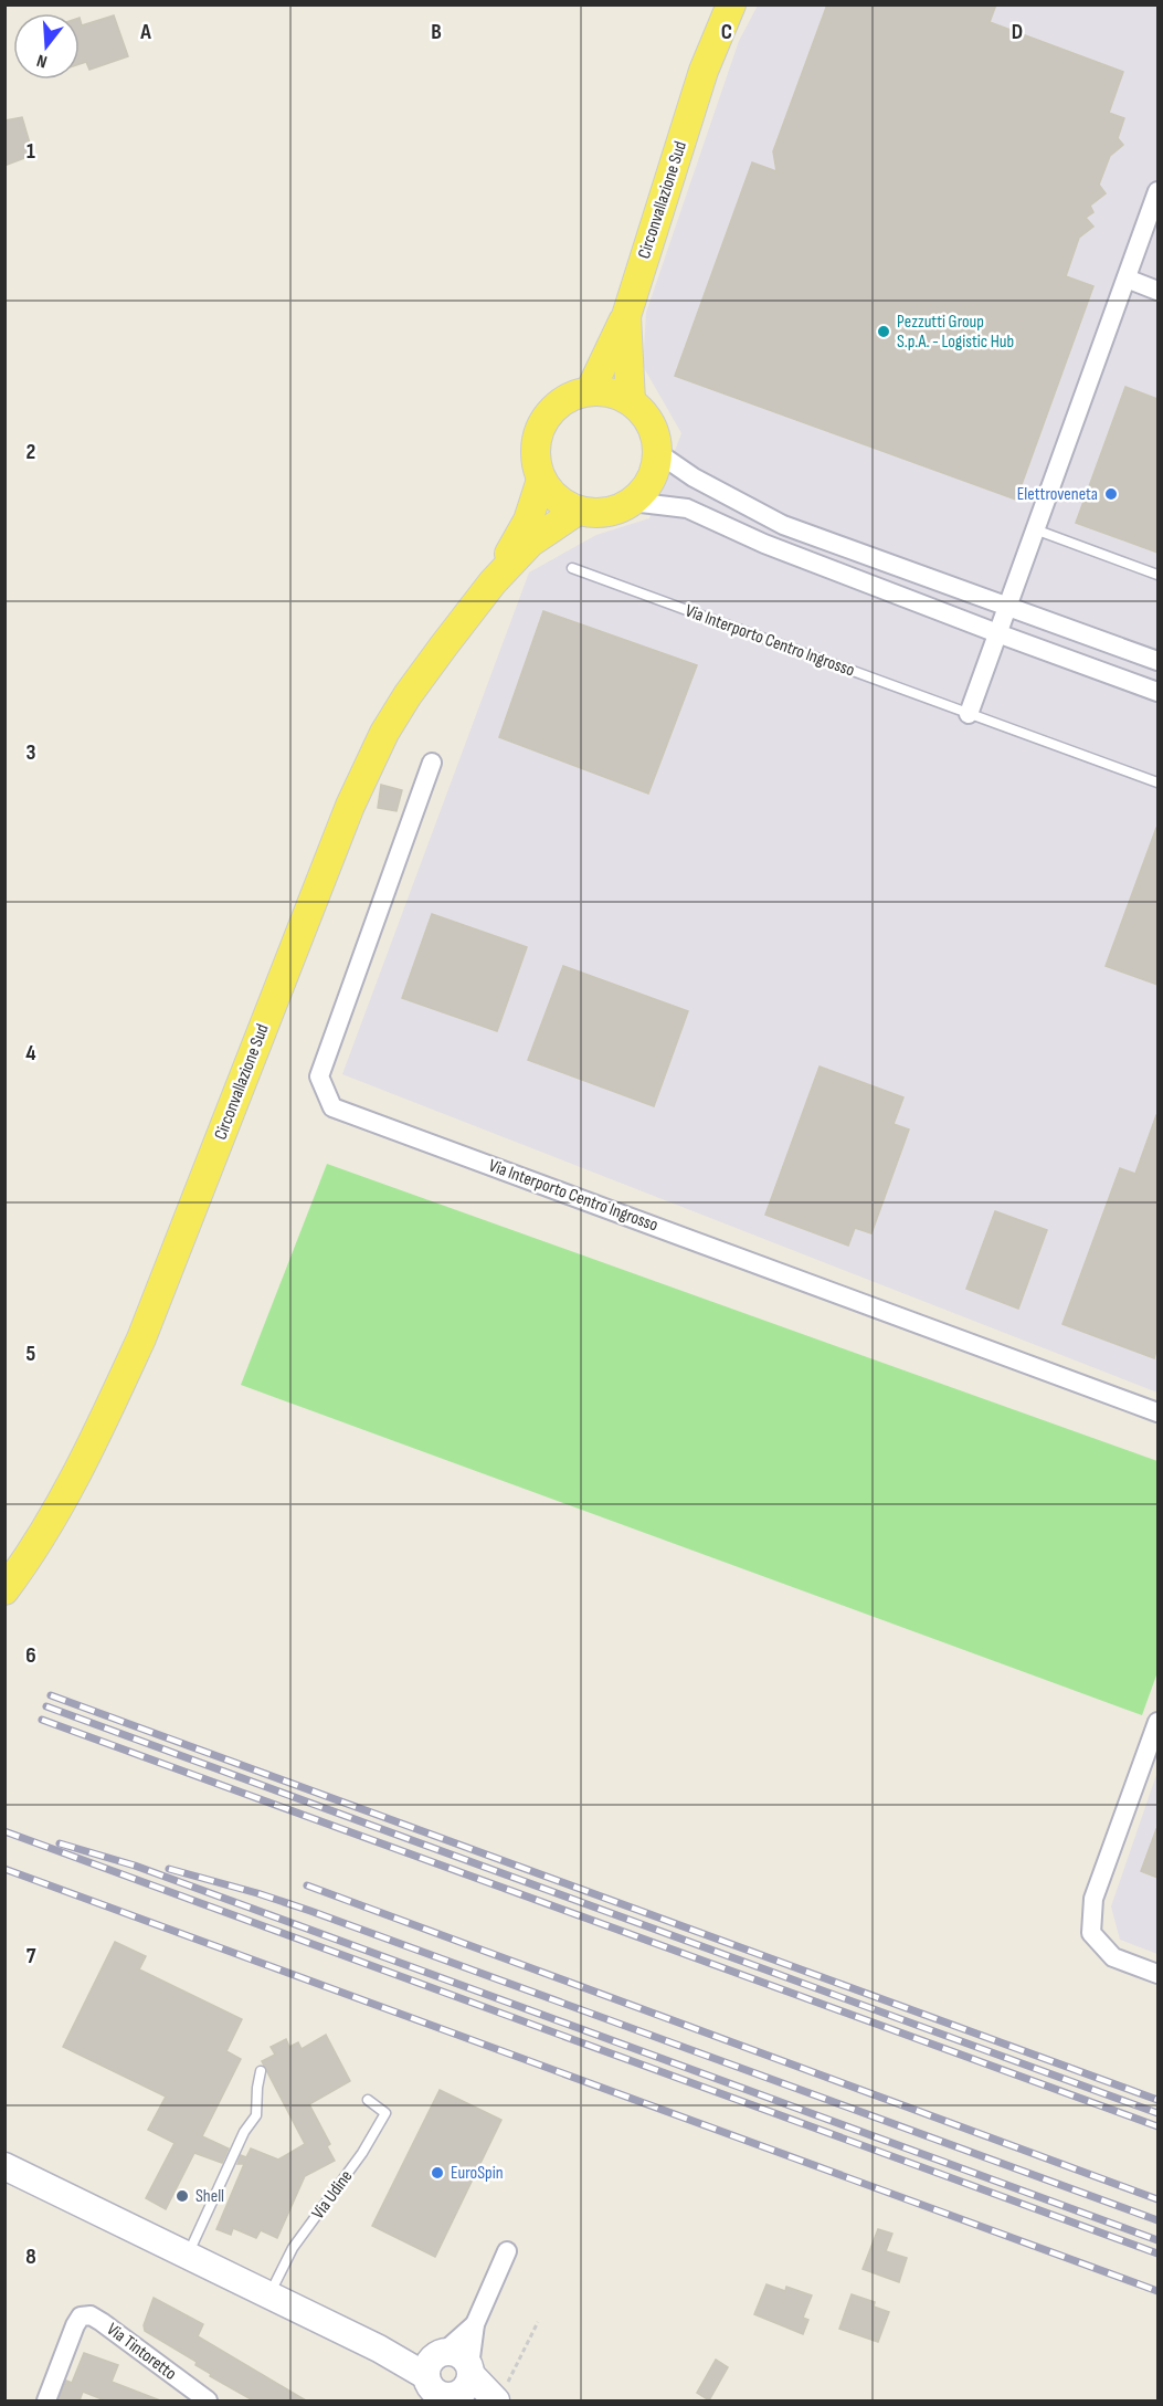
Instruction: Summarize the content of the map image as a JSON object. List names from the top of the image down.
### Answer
{
  "streets": {
    "main road": ["Circonvallazione Sud"],
    "street": ["Via Interporto Centro Ingrosso", "Via Tintoretto"],
    "lane": ["Via Udine"]
  },
  "places": [
    "Pezzutti Group S.p.A. - Logistic Hub",
    "Elettroveneta",
    "EuroSpin",
    "Shell"
  ],
  "north": "bottom",
  "grid": {
    "columns": [
      "A",
      "B",
      "C",
      "D"
    ],
    "rows": [
      "1",
      "2",
      "3",
      "4",
      "5",
      "6",
      "7",
      "8"
    ]
  }
}
